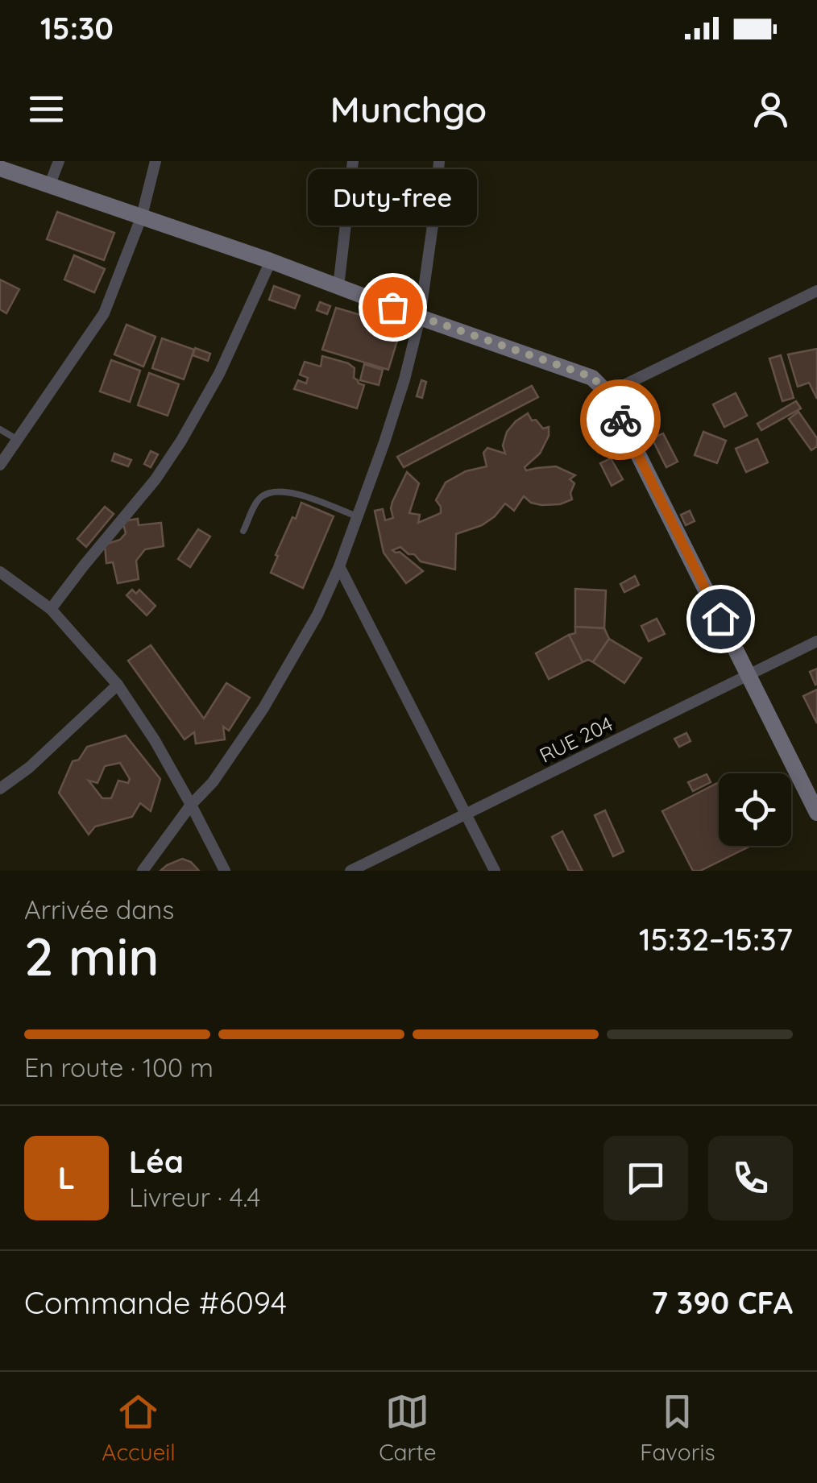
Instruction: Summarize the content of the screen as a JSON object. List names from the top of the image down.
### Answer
{
  "streets": {
    "street": ["RUE 204"]
  },
  "places": ["Duty-free"],
  "page": {
    "status": "15:30",
    "header": "Munchgo",
    "bubble": "Duty-free",
    "heading": ["2 min", "Arrivée dans", "15:32–15:37"],
    "panel": [
      "Léa",
      "Livreur · 4.4",
      "Commande #6094",
      "7 390 CFA"
    ],
    "bar": "En route · 100 m",
    "round": "L",
    "tabs": ["Accueil", "Carte", "Favoris"]
  }
}
